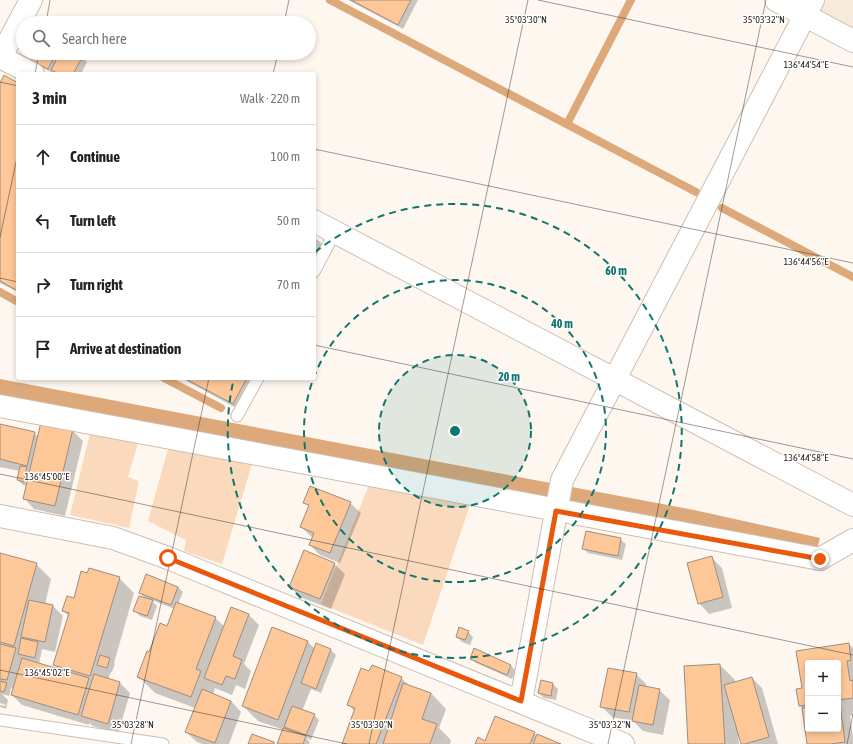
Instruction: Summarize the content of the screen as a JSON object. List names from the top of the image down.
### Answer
{
  "page": {
    "search": "Search here",
    "heading": ["3 min", "Walk · 220 m"],
    "list": [
      ["Continue", "100 m"],
      ["Turn left", "50 m"],
      ["Turn right", "70 m"],
      "Arrive at destination"
    ],
    "map_buttons": ["+", "−"]
  },
  "coordinates": [
    "35°03'30\"N",
    "35°03'32\"N",
    "136°44'54\"E",
    "136°44'56\"E",
    "136°44'58\"E",
    "136°45'00\"E",
    "136°45'02\"E",
    "35°03'28\"N"
  ],
  "rings": ["60 m", "40 m", "20 m"]
}
